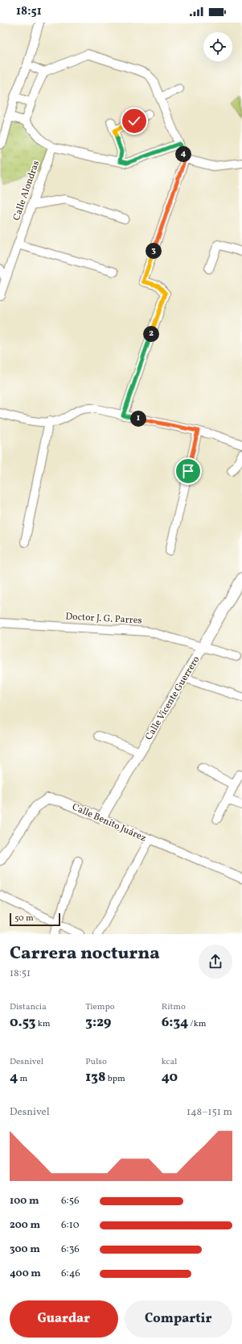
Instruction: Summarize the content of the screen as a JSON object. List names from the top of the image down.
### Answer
{
  "streets": {
    "street": [
      "Calle Alondras",
      "Doctor J. G. Parres",
      "Calle Vicente Guerrero",
      "Calle Benito Juárez"
    ]
  },
  "crossings": [
    ["Doctor J. G. Parres", "Calle Vicente Guerrero"],
    ["Calle Vicente Guerrero", "Calle Benito Juárez"]
  ],
  "scale_bar": "50 m",
  "page": {
    "status": "18:51",
    "pins": [
      "4",
      "3",
      "2",
      "1"
    ],
    "scale": "50 m",
    "heading": ["Carrera nocturna", "18:51"],
    "stats": [
      ["Distancia", "0.53 km"],
      ["Tiempo", "3:29"],
      ["Ritmo", "6:34 /km"],
      ["Desnivel", "4 m"],
      ["Pulso", "138 bpm"],
      ["kcal", "40"]
    ],
    "chart": ["Desnivel", "148–151 m"],
    "list": [
      {
        "name": "100 m",
        "note": "6:56"
      },
      {
        "name": "200 m",
        "note": "6:10"
      },
      {
        "name": "300 m",
        "note": "6:36"
      },
      {
        "name": "400 m",
        "note": "6:46"
      }
    ],
    "buttons": ["Guardar", "Compartir"]
  }
}
